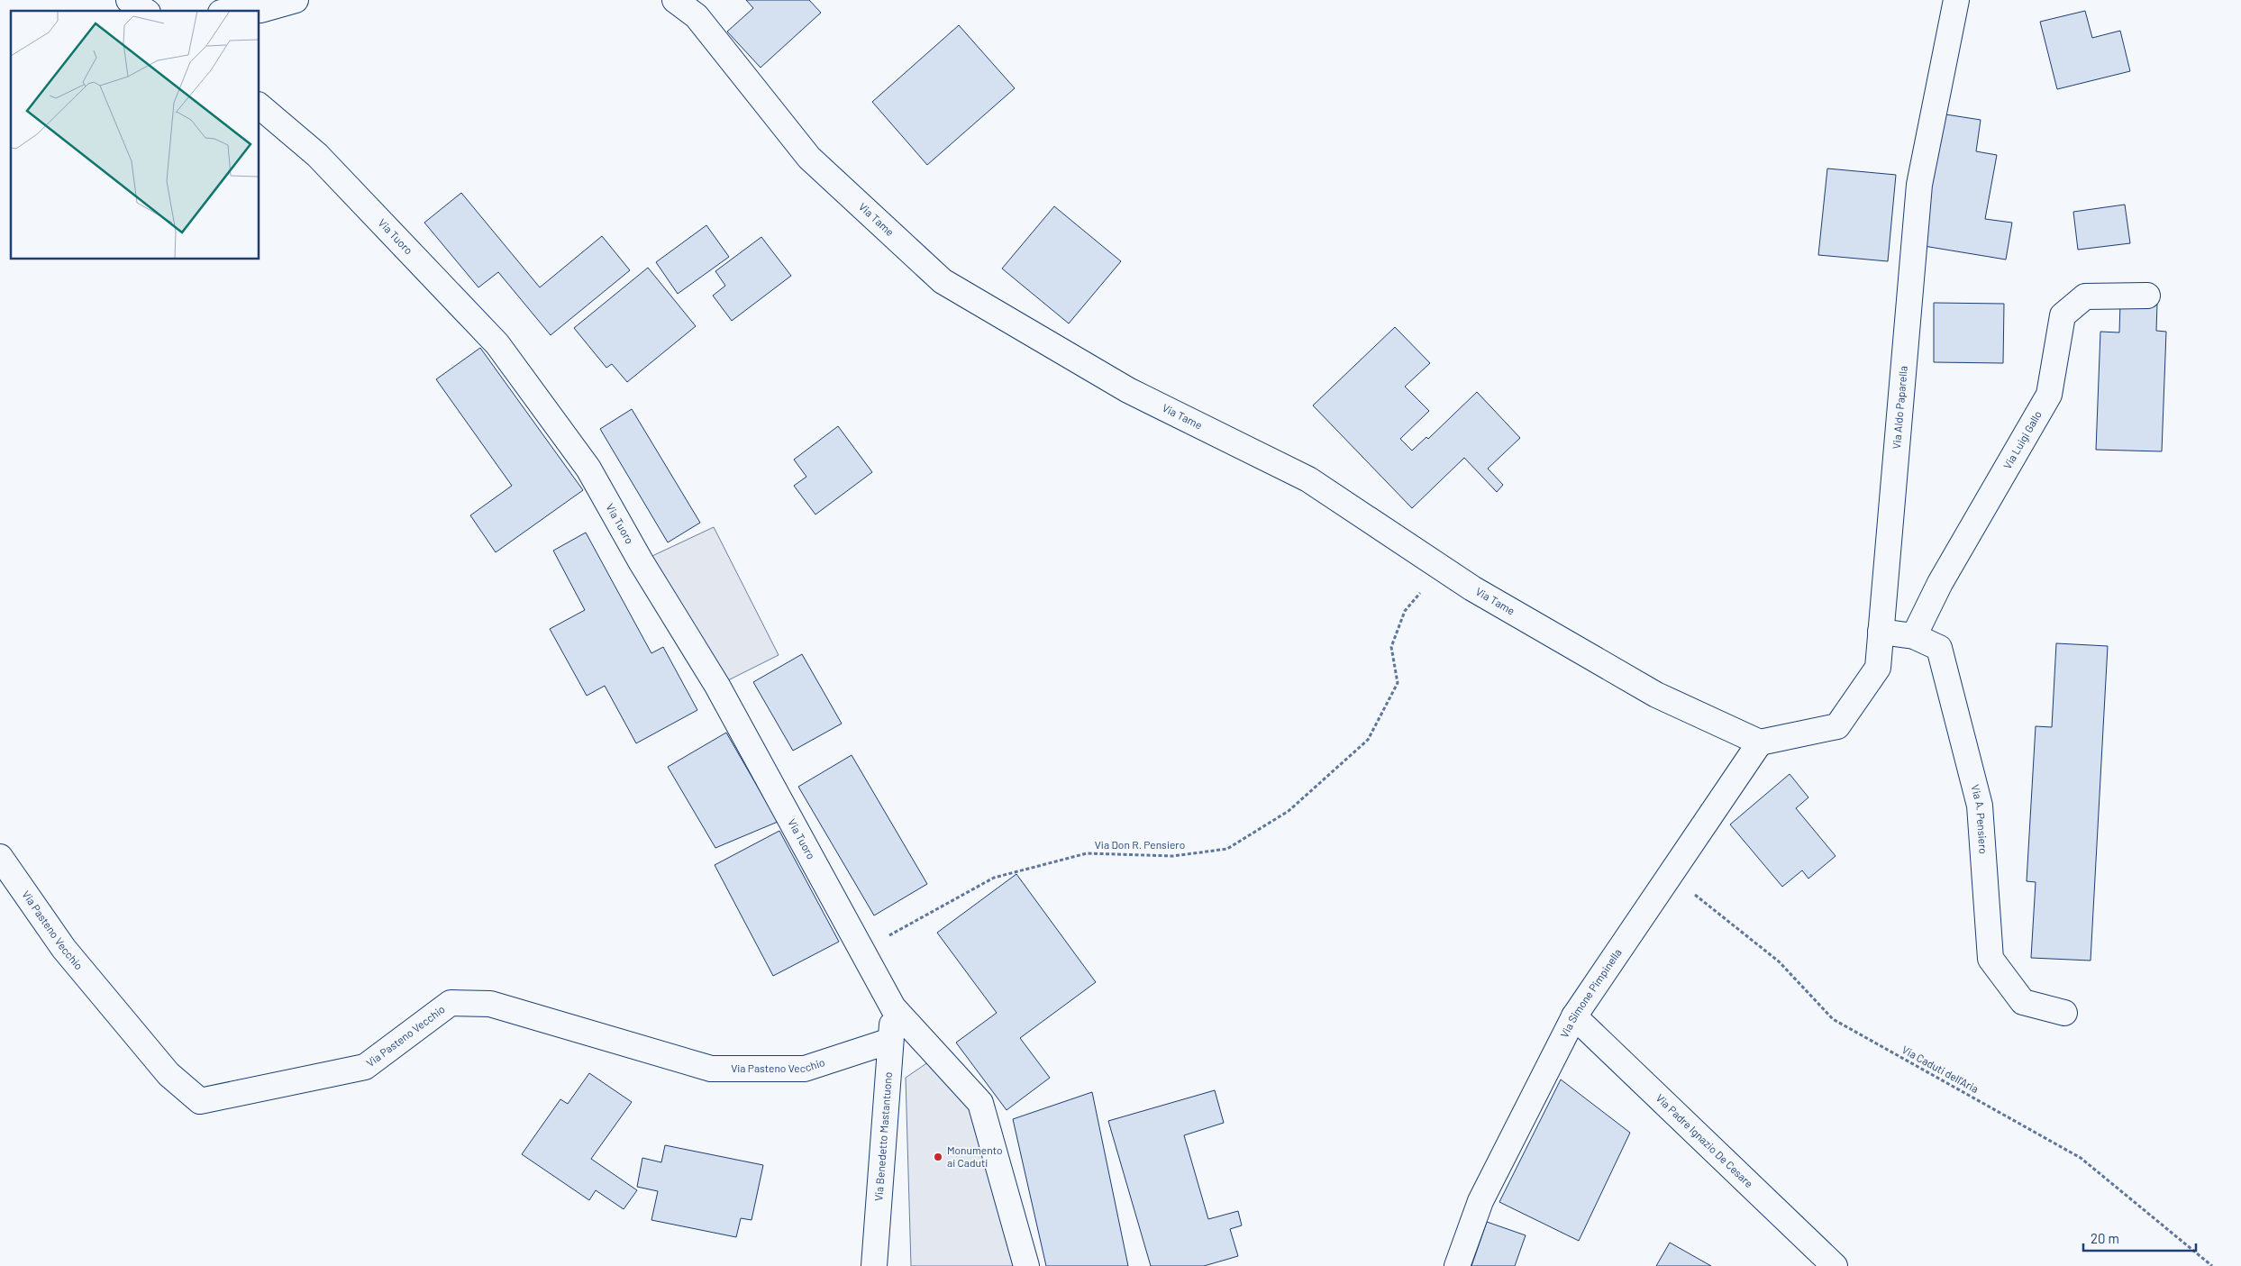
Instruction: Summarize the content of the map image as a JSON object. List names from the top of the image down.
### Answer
{
  "streets": {
    "street": [
      "Via Tame",
      "Via Tuoro",
      "Via Aldo Paparella",
      "Via Luigi Gallo",
      "Via A. Pensiero",
      "Via Pasteno Vecchio",
      "Via Simone Pimpinella",
      "Via Benedetto Mastantuono",
      "Via Padre Ignazio De Cesare"
    ],
    "path": ["Via Don R. Pensiero", "Via Caduti dell'Aria"]
  },
  "crossings": [
    ["Via Tame", "Via Aldo Paparella"],
    ["Via Tame", "Via Don R. Pensiero"],
    ["Via Tame", "Via Simone Pimpinella"],
    ["Via Tuoro", "Via Don R. Pensiero"],
    ["Via Tuoro", "Via Benedetto Mastantuono"],
    ["Via Aldo Paparella", "Via A. Pensiero"],
    ["Via Aldo Paparella", "Via Simone Pimpinella"],
    ["Via Luigi Gallo", "Via A. Pensiero"],
    ["Via Pasteno Vecchio", "Via Benedetto Mastantuono"],
    ["Via Simone Pimpinella", "Via Caduti dell'Aria"],
    ["Via Simone Pimpinella", "Via Padre Ignazio De Cesare"]
  ],
  "places": ["Monumento ai Caduti"],
  "scale_bar": "20 m"
}
